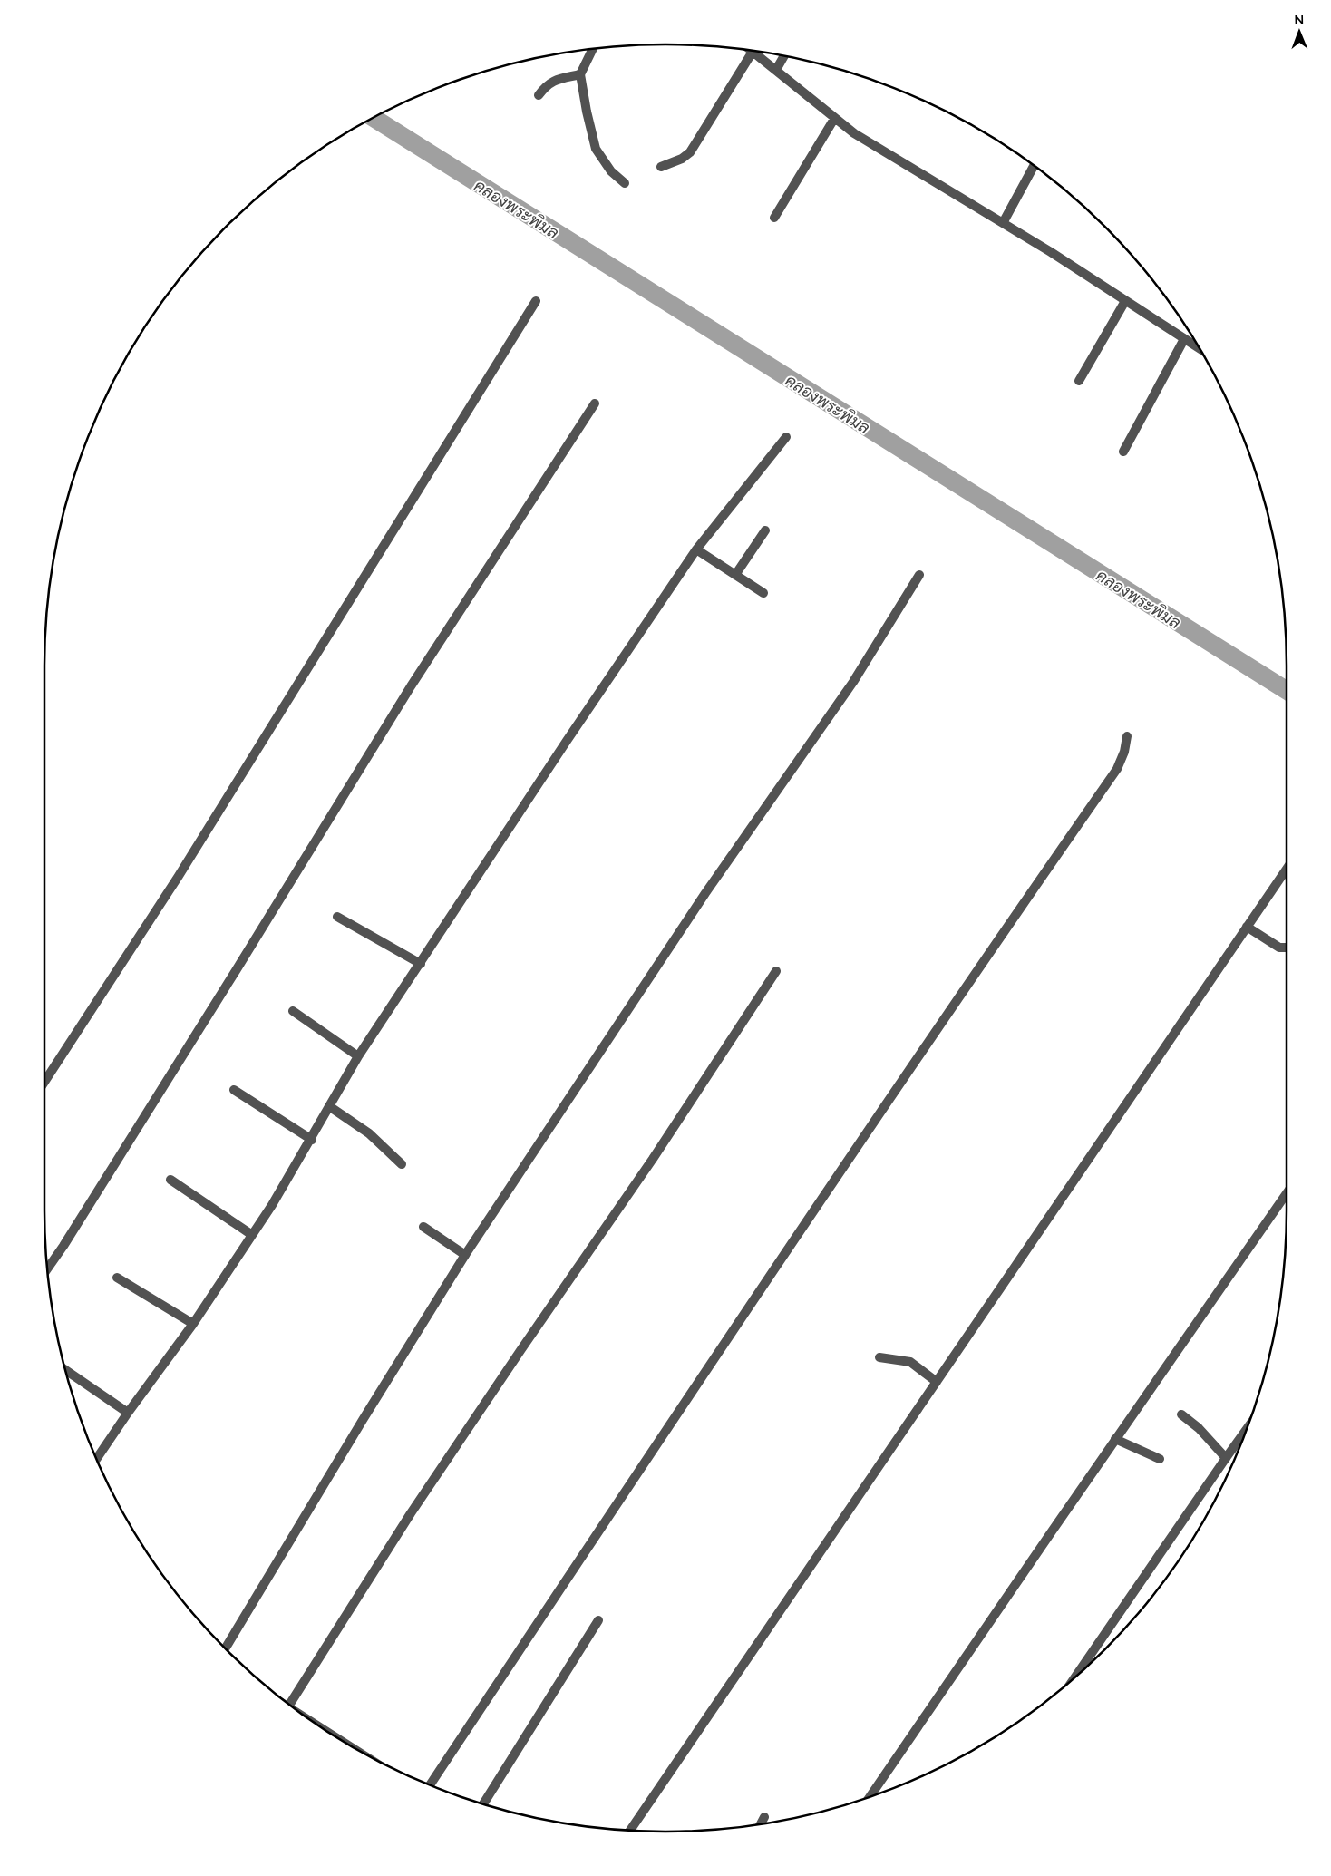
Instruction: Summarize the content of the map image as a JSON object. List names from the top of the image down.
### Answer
{
  "water": ["คลองพระพิมล"],
  "north": "top"
}
